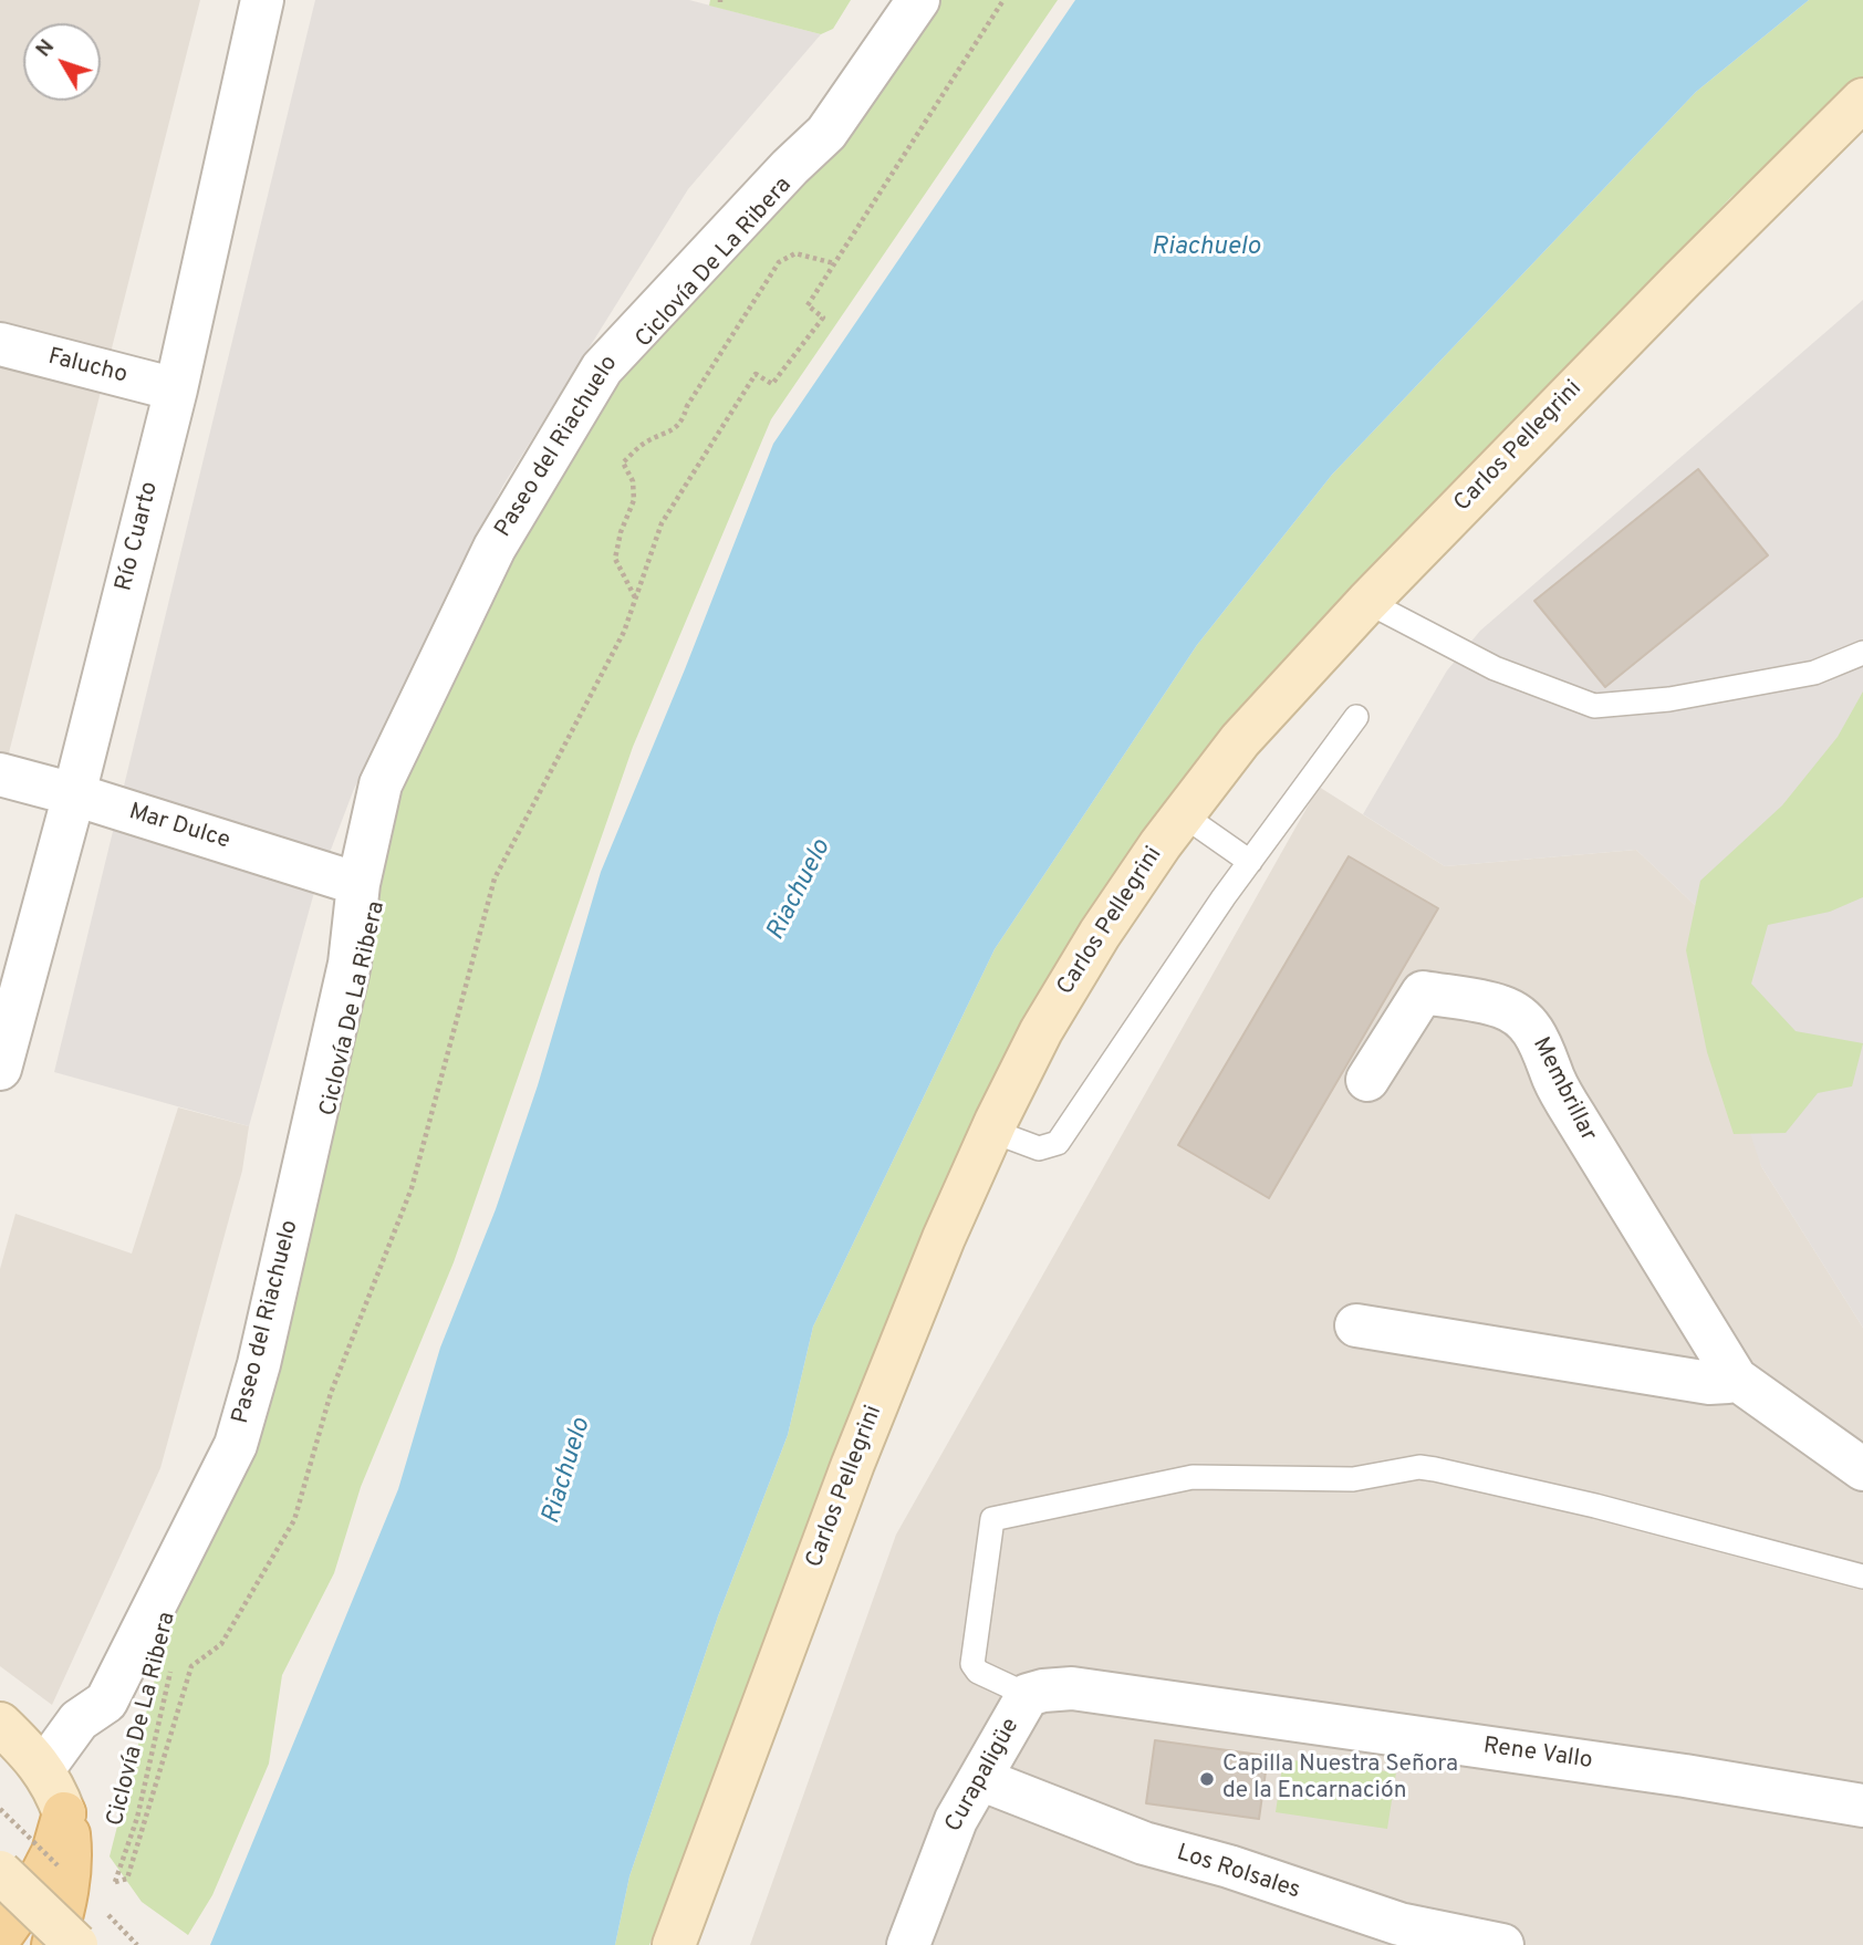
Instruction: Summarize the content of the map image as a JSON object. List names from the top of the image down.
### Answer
{
  "streets": {
    "street": [
      "Falucho",
      "Paseo del Riachuelo",
      "Carlos Pellegrini",
      "Río Cuarto",
      "Mar Dulce",
      "Membrillar",
      "Rene Vallo",
      "Curapaligüe",
      "Los Rolsales"
    ],
    "path": ["Ciclovía De La Ribera"]
  },
  "crossings": [
    ["Falucho", "Río Cuarto"],
    ["Paseo del Riachuelo", "Mar Dulce"],
    ["Río Cuarto", "Mar Dulce"],
    ["Rene Vallo", "Curapaligüe"],
    ["Curapaligüe", "Los Rolsales"]
  ],
  "water": ["Riachuelo"],
  "places": ["Capilla Nuestra Señora de la Encarnación"],
  "north": "top left"
}
